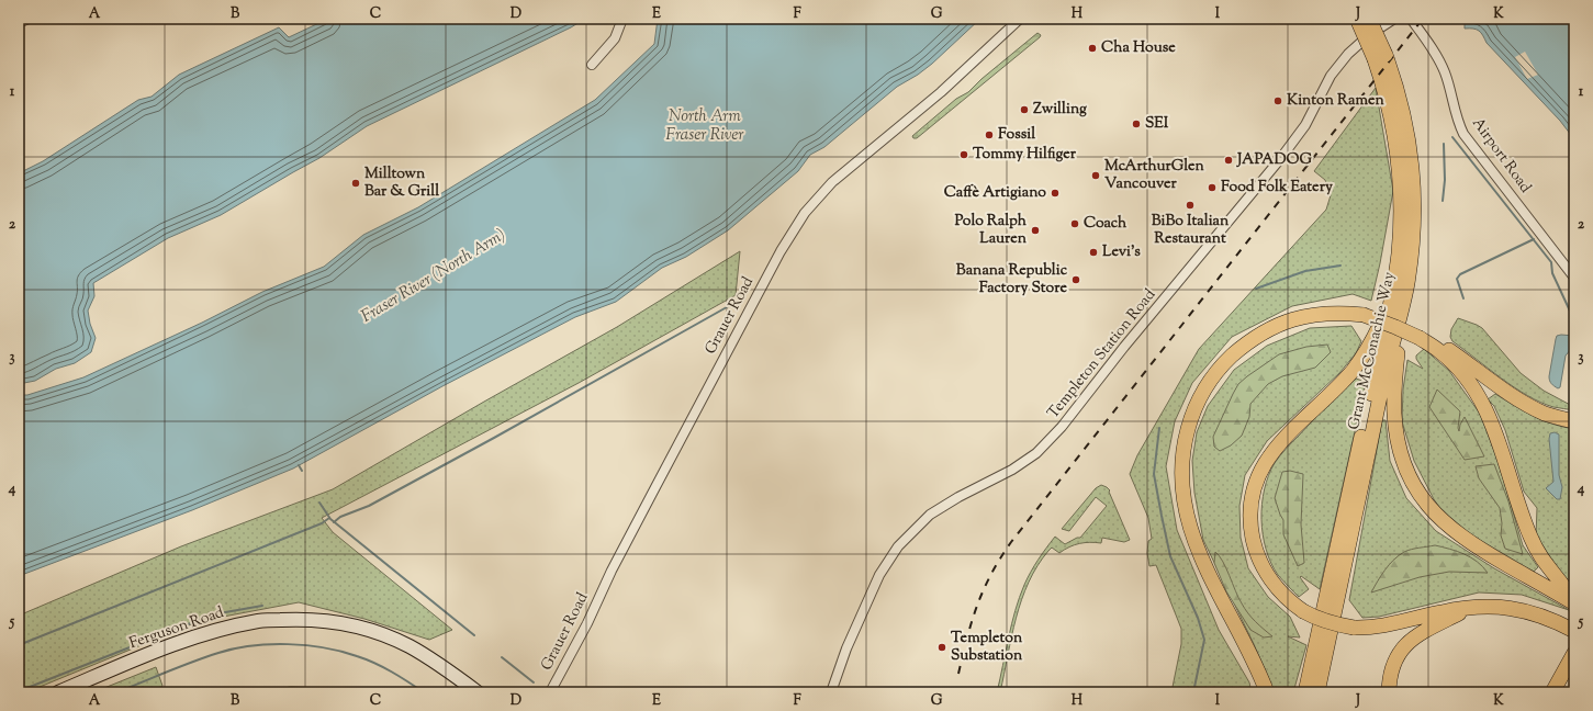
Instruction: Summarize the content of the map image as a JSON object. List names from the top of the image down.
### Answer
{
  "streets": {
    "main road": ["Grant McConachie Way"],
    "street": [
      "Airport Road",
      "Grauer Road",
      "Templeton Station Road",
      "Ferguson Road"
    ]
  },
  "water": ["North Arm Fraser River", "Fraser River (North Arm)"],
  "places": [
    "Cha House",
    "Kinton Ramen",
    "Zwilling",
    "SEI",
    "Fossil",
    "Tommy Hilfiger",
    "JAPADOG",
    "McArthurGlen Vancouver",
    "Milltown Bar & Grill",
    "Food Folk Eatery",
    "Caffè Artigiano",
    "BiBo Italian Restaurant",
    "Coach",
    "Polo Ralph Lauren",
    "Levi's",
    "Banana Republic Factory Store",
    "Templeton Substation"
  ],
  "grid": {
    "columns": [
      "A",
      "B",
      "C",
      "D",
      "E",
      "F",
      "G",
      "H",
      "I",
      "J",
      "K"
    ],
    "rows": [
      "1",
      "2",
      "3",
      "4",
      "5"
    ]
  }
}
